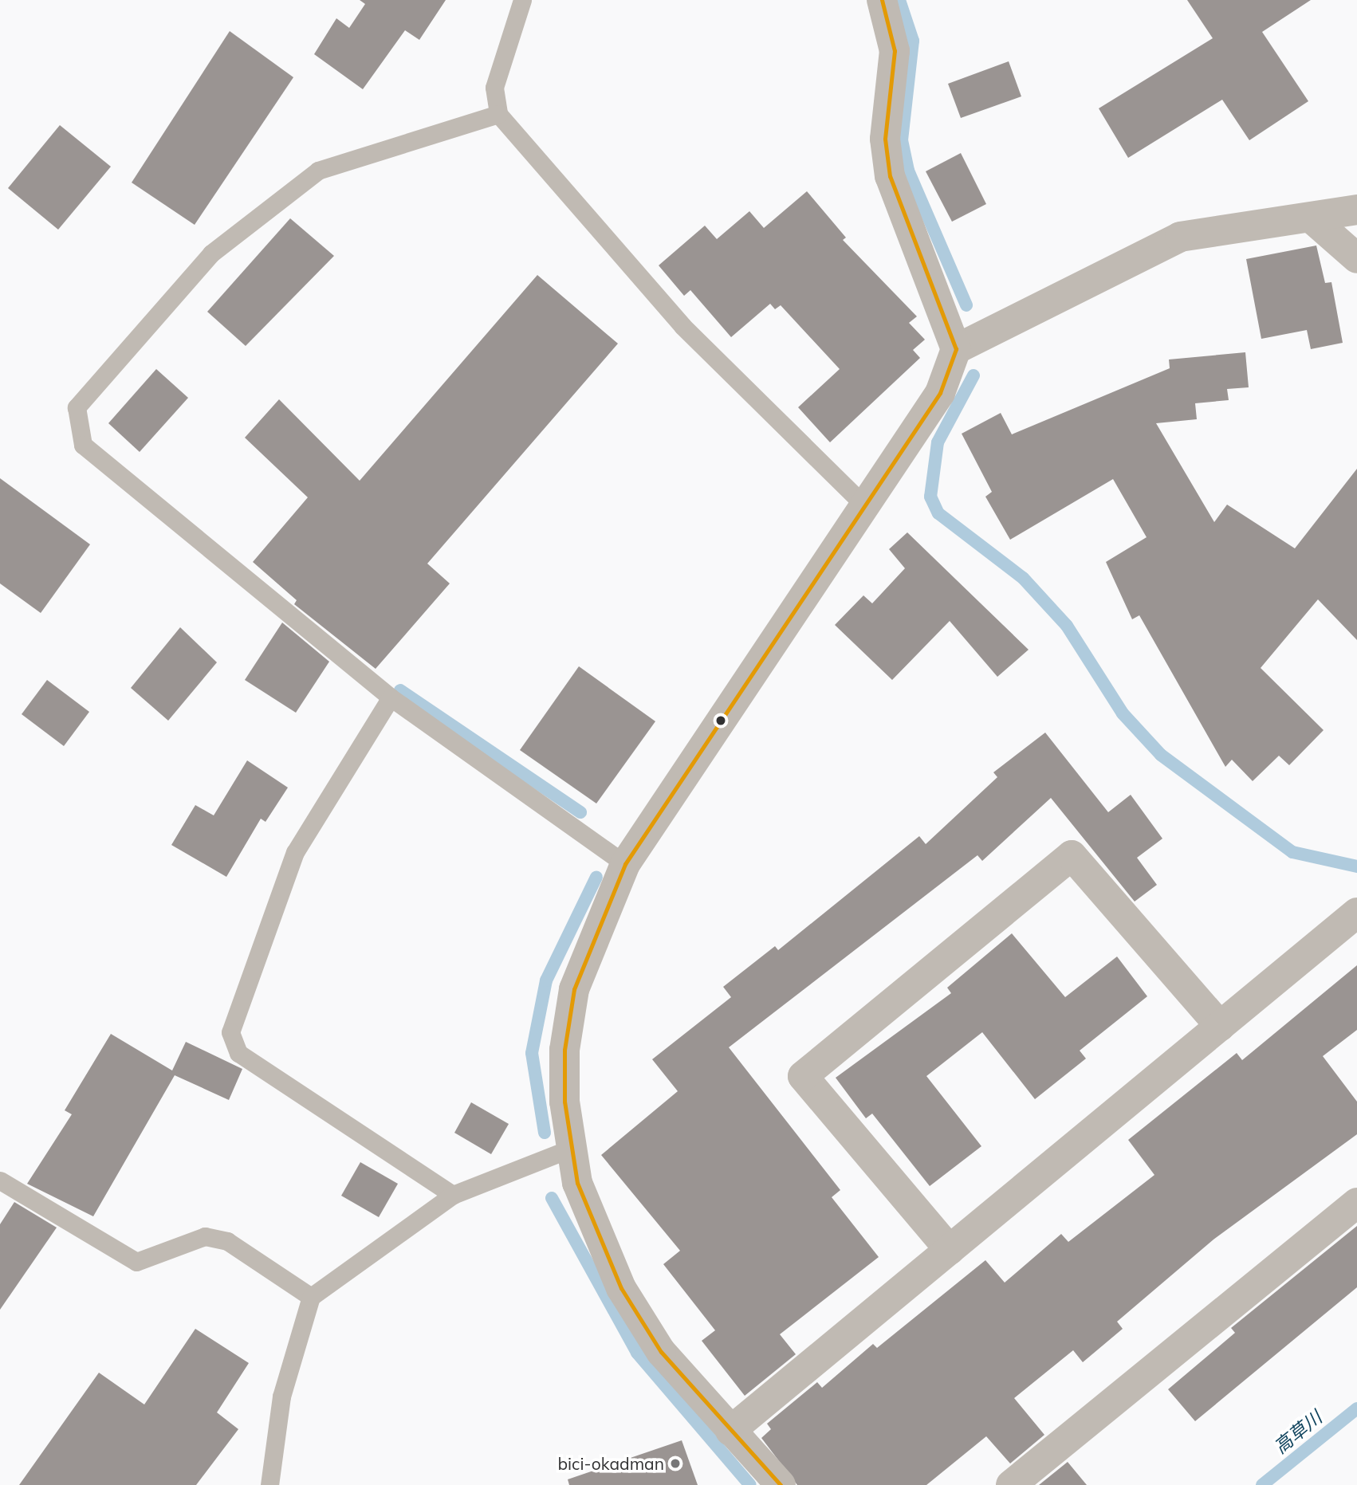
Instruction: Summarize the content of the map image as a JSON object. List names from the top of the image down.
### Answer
{
  "water": ["高草川"],
  "places": ["bici-okadman"]
}
